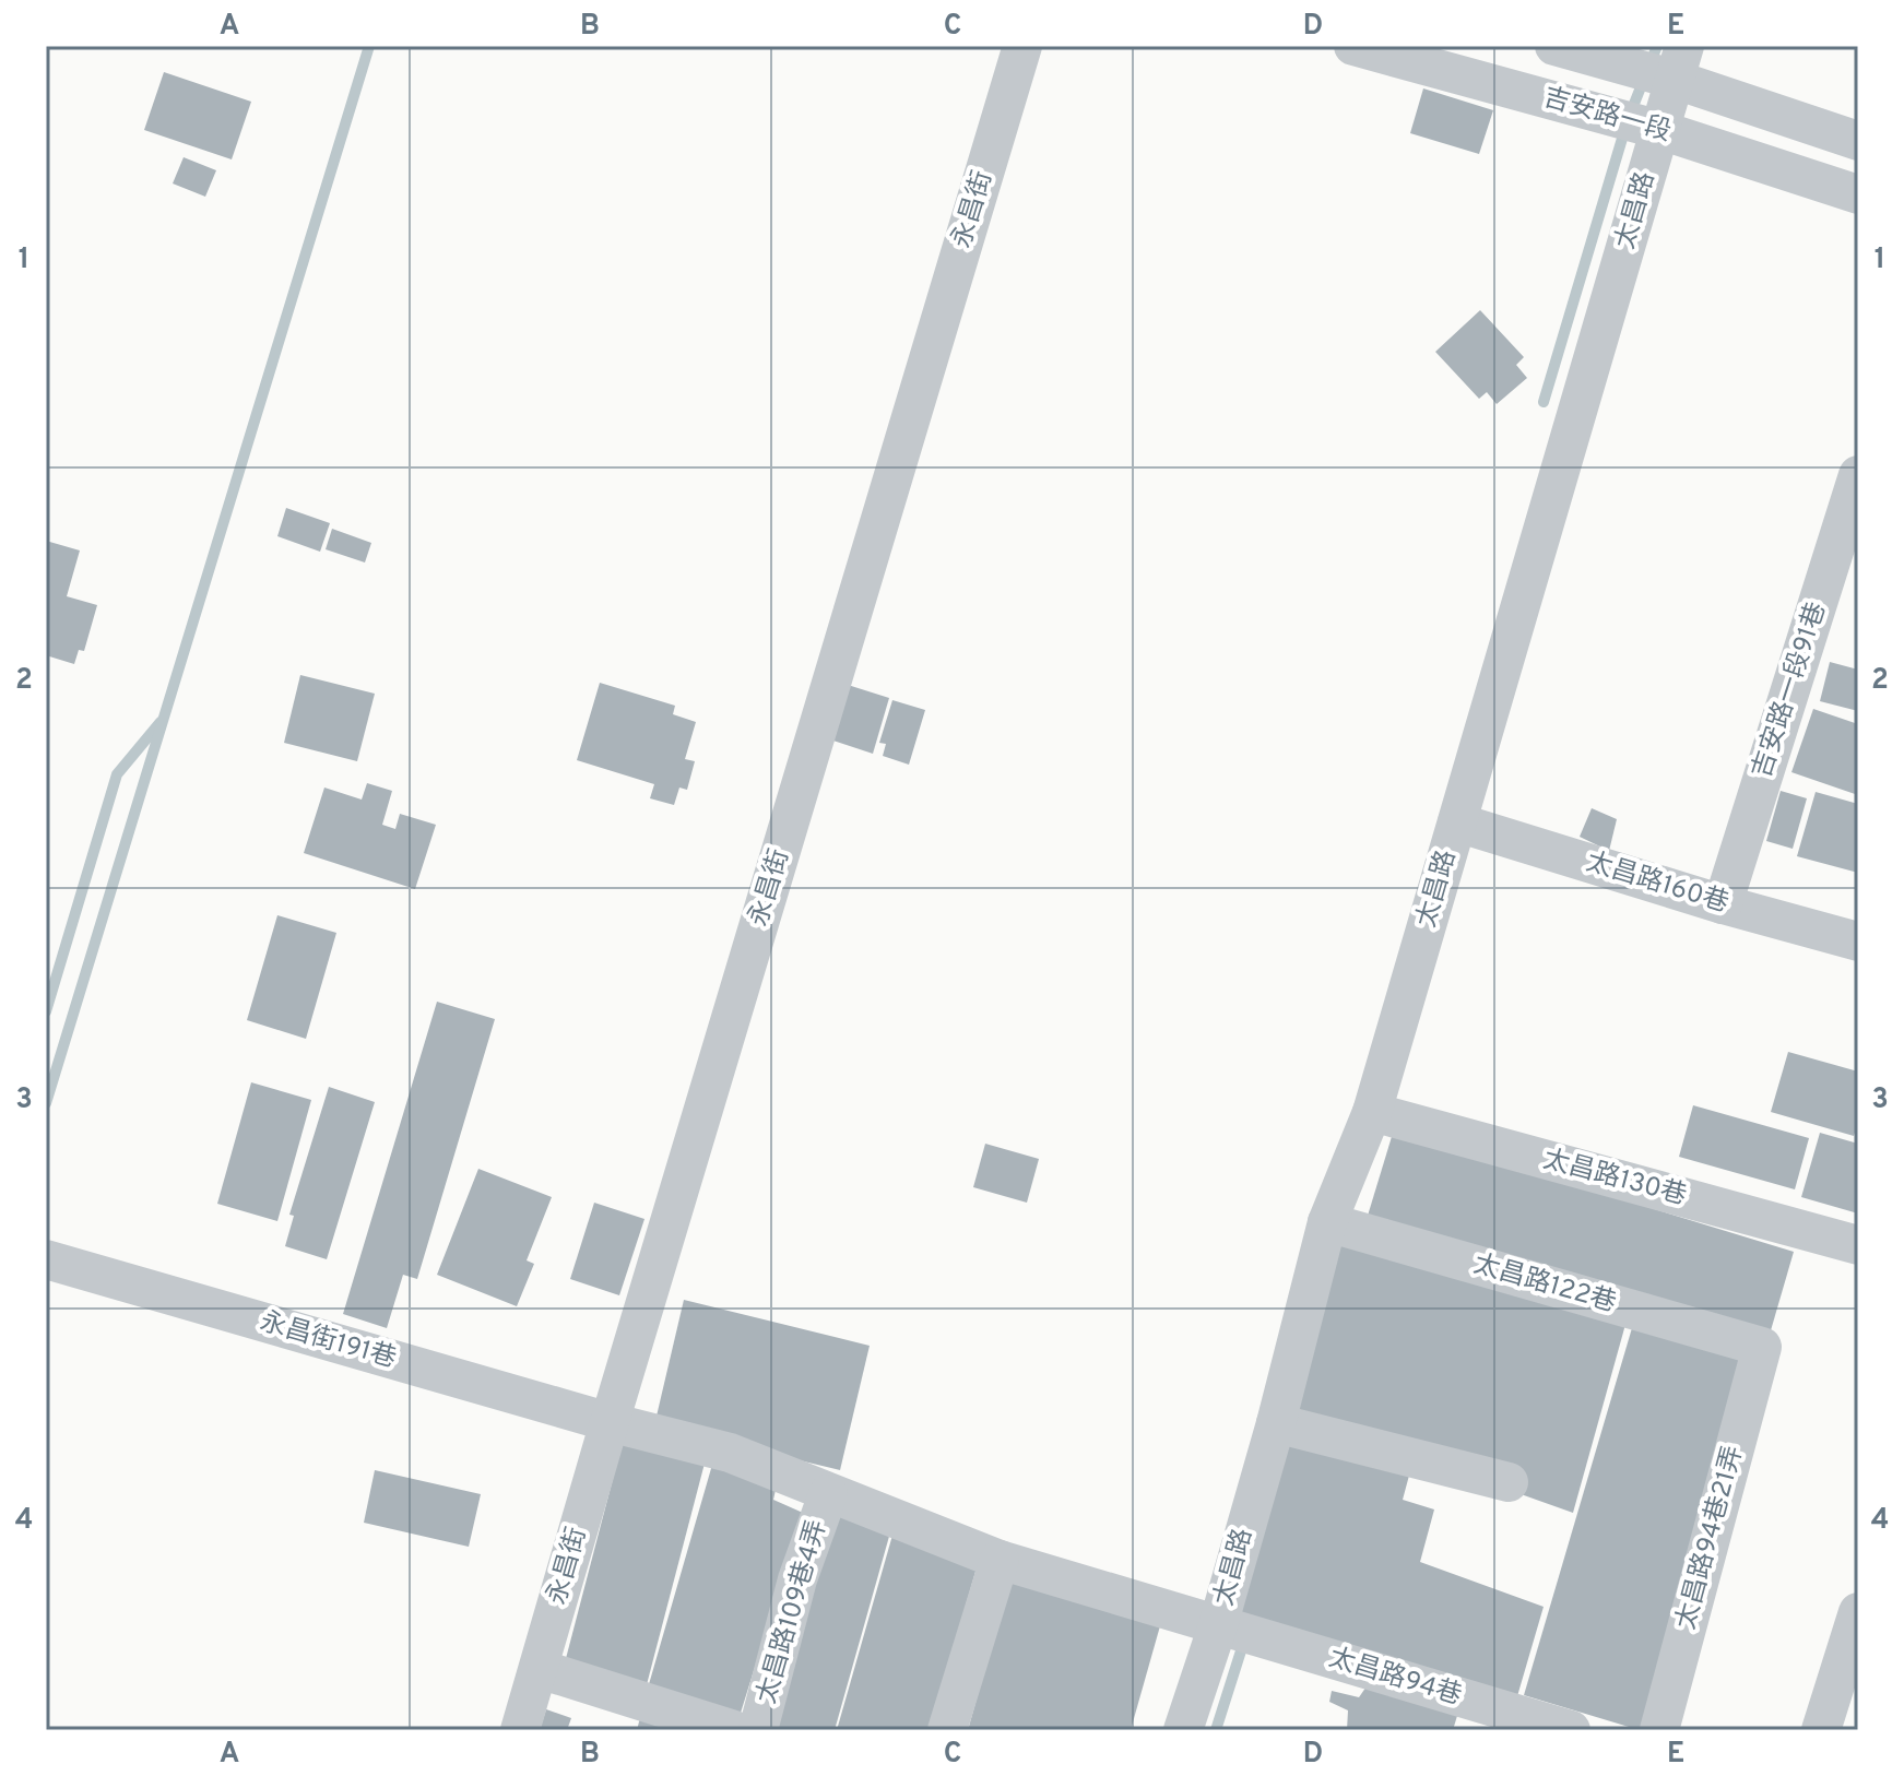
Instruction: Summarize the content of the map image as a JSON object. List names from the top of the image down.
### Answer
{
  "streets": {
    "street": [
      "吉安路一段",
      "永昌街",
      "太昌路",
      "吉安路一段91巷",
      "太昌路160巷",
      "太昌路130巷",
      "太昌路122巷",
      "永昌街191巷",
      "太昌路94巷21弄",
      "太昌路109巷4弄",
      "太昌路94巷"
    ]
  },
  "crossings": [
    ["吉安路一段", "太昌路"],
    ["永昌街", "永昌街191巷"],
    ["太昌路", "太昌路160巷"],
    ["太昌路", "太昌路130巷"],
    ["太昌路", "太昌路122巷"],
    ["太昌路", "太昌路94巷"],
    ["吉安路一段91巷", "太昌路160巷"],
    ["太昌路122巷", "太昌路94巷21弄"],
    ["永昌街191巷", "太昌路109巷4弄"],
    ["永昌街191巷", "太昌路94巷"],
    ["太昌路109巷4弄", "太昌路94巷"]
  ],
  "grid": {
    "columns": [
      "A",
      "B",
      "C",
      "D",
      "E"
    ],
    "rows": [
      "1",
      "2",
      "3",
      "4"
    ]
  }
}
